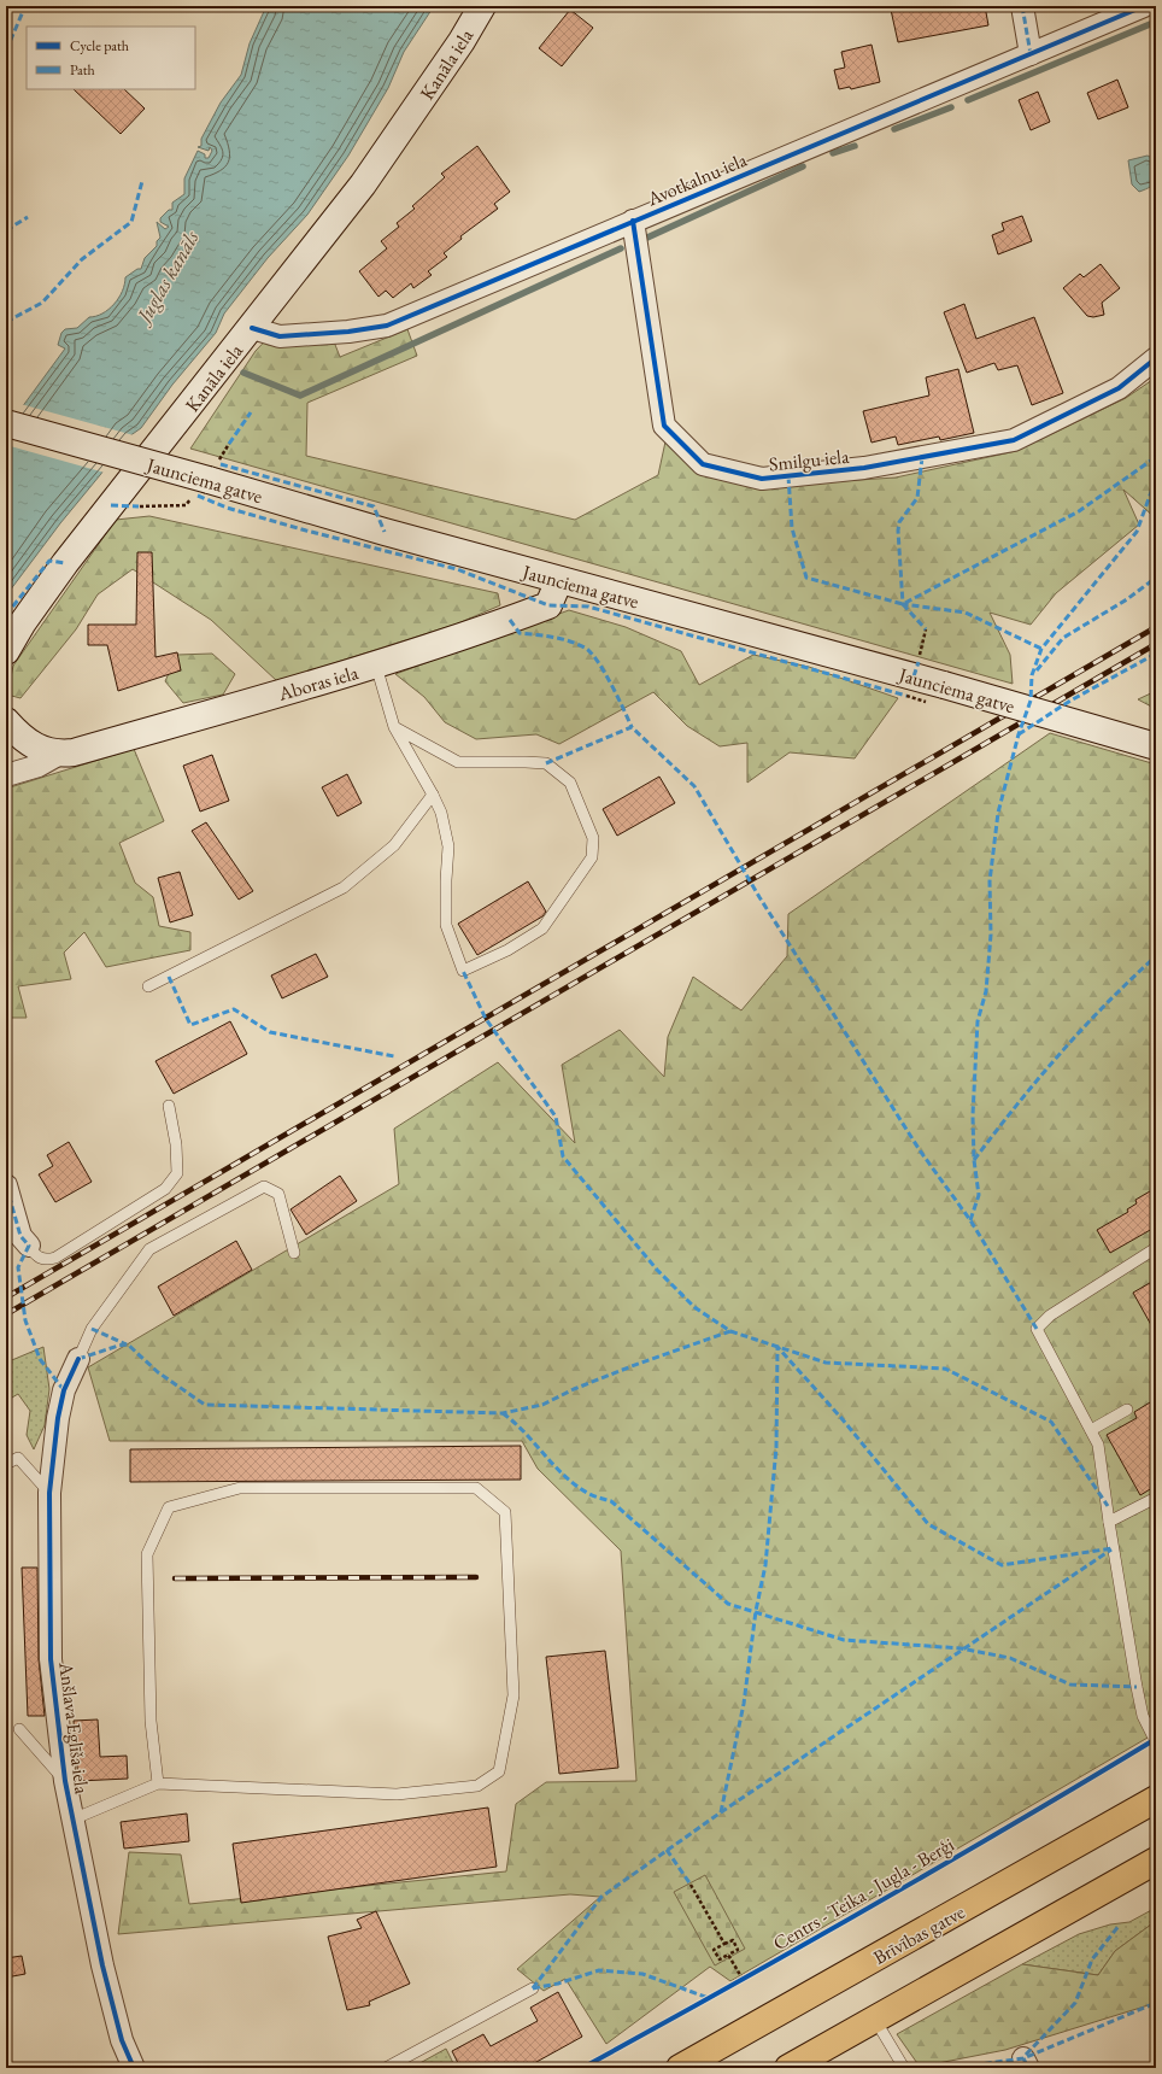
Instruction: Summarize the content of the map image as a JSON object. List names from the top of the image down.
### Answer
{
  "streets": {
    "highway": ["Brīvības gatve"],
    "street": [
      "Kanāla iela",
      "Avotkalnu iela",
      "Smilgu iela",
      "Jaunciema gatve",
      "Aboras iela",
      "Anšlava Eglīša iela"
    ],
    "cycle path": ["Centrs - Teika - Jugla - Berģi"]
  },
  "crossings": [
    ["Kanāla iela", "Avotkalnu iela"],
    ["Avotkalnu iela", "Smilgu iela"],
    ["Jaunciema gatve", "Aboras iela"]
  ],
  "water": ["Juglas kanāls"],
  "legend": ["Cycle path", "Path"]
}
